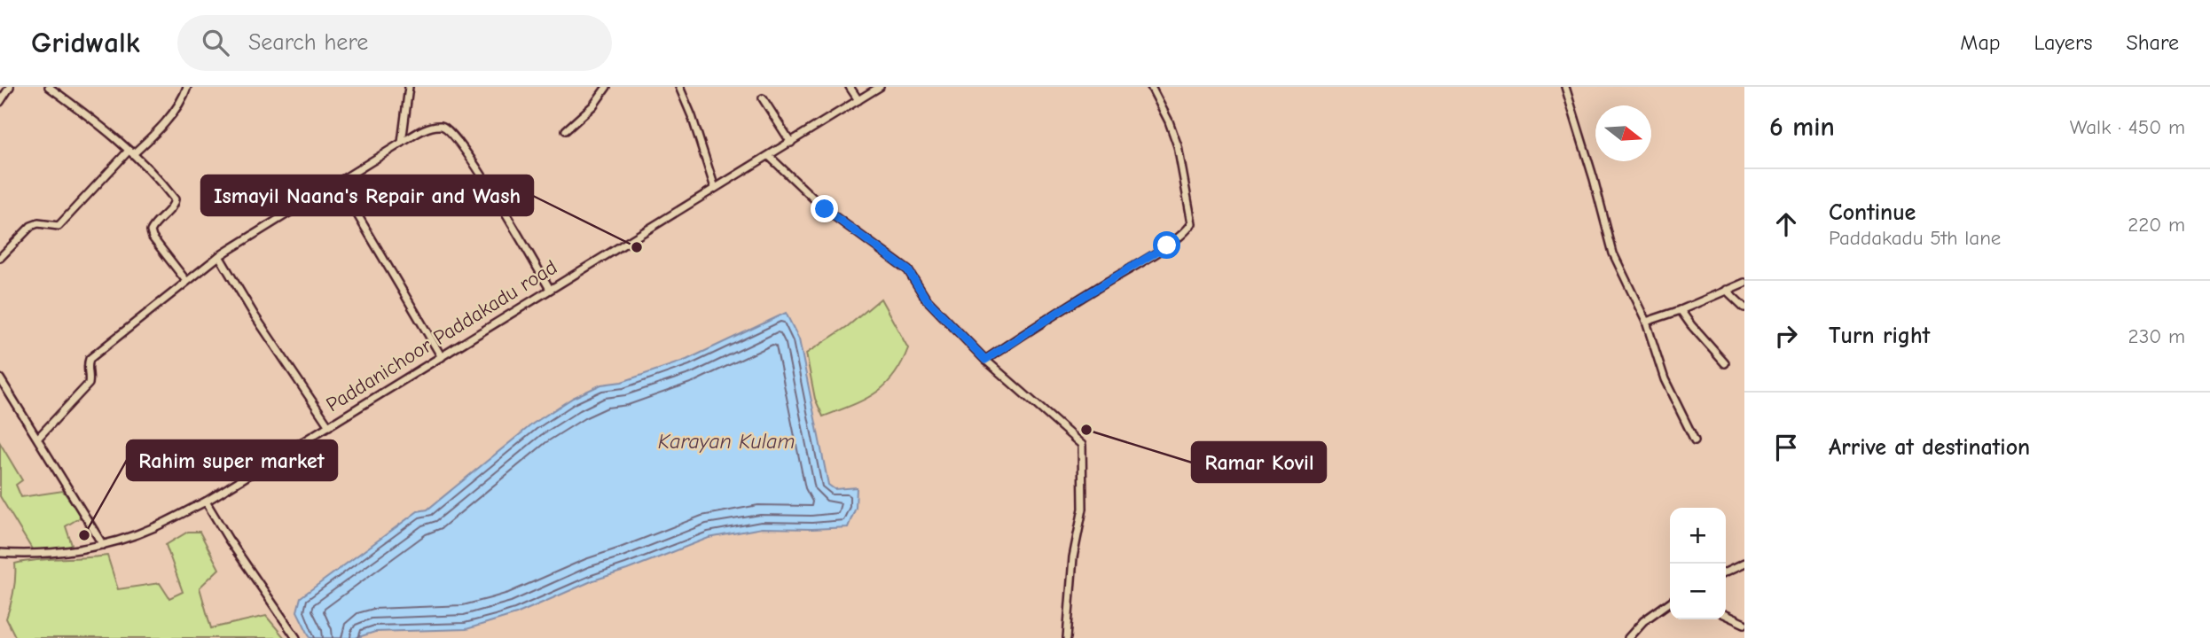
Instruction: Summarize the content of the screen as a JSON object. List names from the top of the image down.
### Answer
{
  "streets": {
    "street": ["Paddanichoor Paddakadu road"]
  },
  "water": ["Karayan Kulam"],
  "places": ["Ismayil Naana's Repair and Wash", "Ramar Kovil", "Rahim super market"],
  "north": "right",
  "page": {
    "header": "Gridwalk",
    "search": "Search here",
    "nav": ["Map", "Layers", "Share"],
    "heading": ["6 min", "Walk · 450 m"],
    "list": [
      ["Continue", "Paddakadu 5th lane", "220 m"],
      ["Turn right", "230 m"],
      "Arrive at destination"
    ],
    "map_buttons": ["+", "−"]
  }
}
